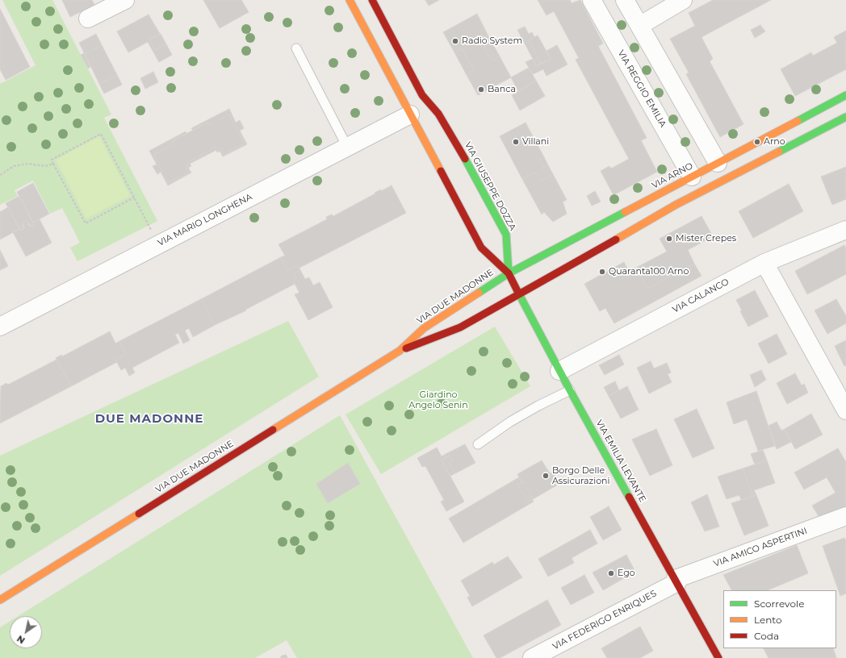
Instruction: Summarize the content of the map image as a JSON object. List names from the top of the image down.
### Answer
{
  "streets": {
    "main road": [
      "VIA ARNO",
      "VIA GIUSEPPE DOZZA",
      "VIA DUE MADONNE",
      "VIA EMILIA LEVANTE"
    ],
    "street": [
      "VIA REGGIO EMILIA",
      "VIA MARIO LONGHENA",
      "VIA CALANCO",
      "VIA AMICO ASPERTINI",
      "VIA FEDERIGO ENRIQUES"
    ]
  },
  "crossings": [
    ["VIA REGGIO EMILIA", "VIA ARNO"],
    ["VIA ARNO", "VIA GIUSEPPE DOZZA"],
    ["VIA ARNO", "VIA DUE MADONNE"],
    ["VIA ARNO", "VIA EMILIA LEVANTE"],
    ["VIA GIUSEPPE DOZZA", "VIA MARIO LONGHENA"],
    ["VIA GIUSEPPE DOZZA", "VIA DUE MADONNE"],
    ["VIA GIUSEPPE DOZZA", "VIA EMILIA LEVANTE"],
    ["VIA CALANCO", "VIA EMILIA LEVANTE"],
    ["VIA DUE MADONNE", "VIA EMILIA LEVANTE"],
    ["VIA EMILIA LEVANTE", "VIA AMICO ASPERTINI"],
    ["VIA EMILIA LEVANTE", "VIA FEDERIGO ENRIQUES"],
    ["VIA AMICO ASPERTINI", "VIA FEDERIGO ENRIQUES"]
  ],
  "districts": ["DUE MADONNE"],
  "parks": ["Giardino Angelo Senin"],
  "places": [
    "Radio System",
    "Banca",
    "Villani",
    "Arno",
    "Mister Crepes",
    "Quaranta100 Arno",
    "Borgo Delle Assicurazioni",
    "Ego"
  ],
  "legend": ["Scorrevole", "Lento", "Coda"],
  "north": "bottom left"
}
